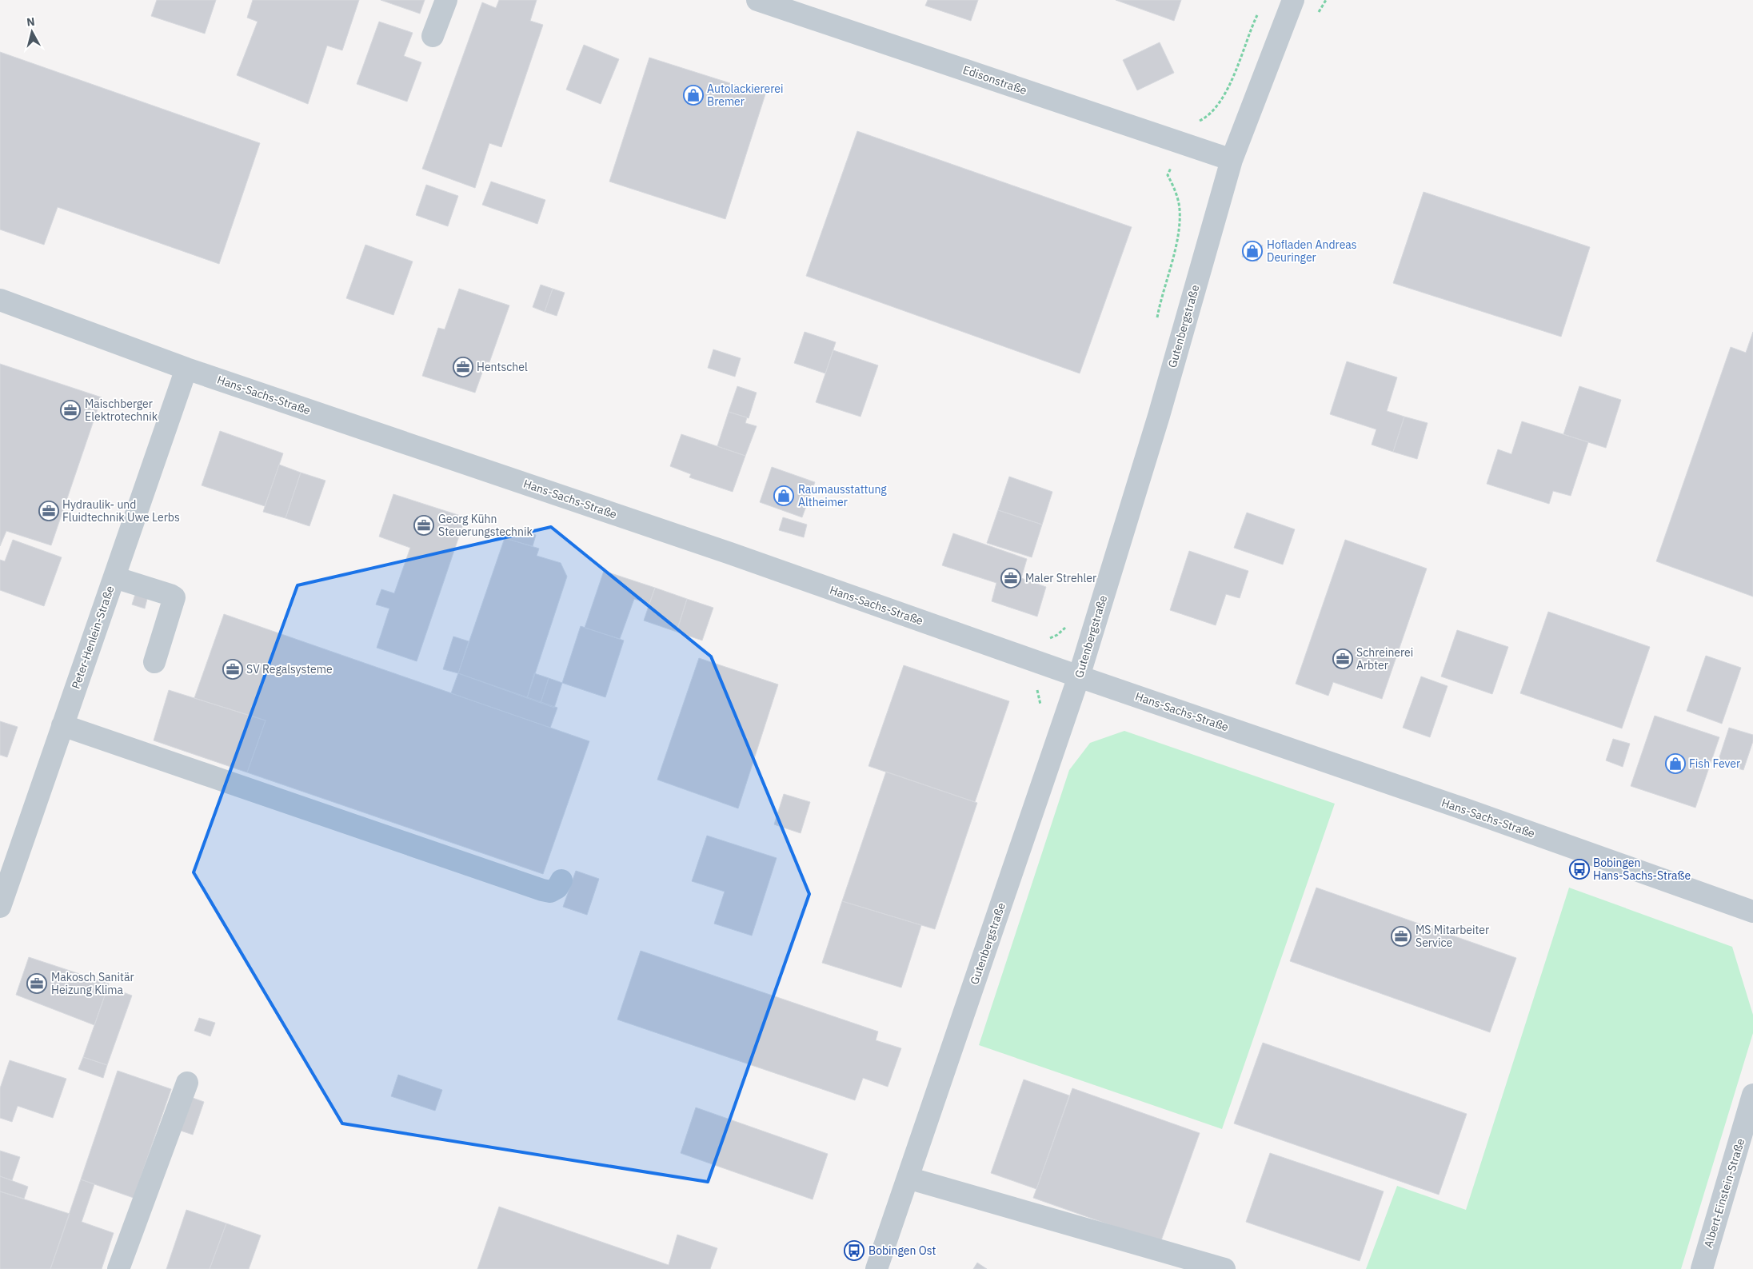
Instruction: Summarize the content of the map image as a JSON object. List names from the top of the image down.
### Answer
{
  "streets": {
    "street": [
      "Edisonstraße",
      "Gutenbergstraße",
      "Hans-Sachs-Straße",
      "Peter-Henlein-Straße",
      "Albert-Einstein-Straße"
    ]
  },
  "crossings": [
    ["Edisonstraße", "Gutenbergstraße"],
    ["Gutenbergstraße", "Hans-Sachs-Straße"],
    ["Hans-Sachs-Straße", "Peter-Henlein-Straße"]
  ],
  "places": {
    "shop": [
      "Autolackiererei Bremer",
      "Hofladen Andreas Deuringer",
      "Raumausstattung Altheimer",
      "Fish Fever"
    ],
    "office": [
      "Hentschel",
      "Maischberger Elektrotechnik",
      "Hydraulik- und Fluidtechnik Uwe Lerbs",
      "Georg Kühn Steuerungstechnik",
      "Maler Strehler",
      "Schreinerei Arbter",
      "SV Regalsysteme",
      "MS Mitarbeiter Service",
      "Makosch Sanitär Heizung Klima"
    ],
    "bus stop": ["Bobingen Hans-Sachs-Straße", "Bobingen Ost"]
  },
  "north": "top"
}
